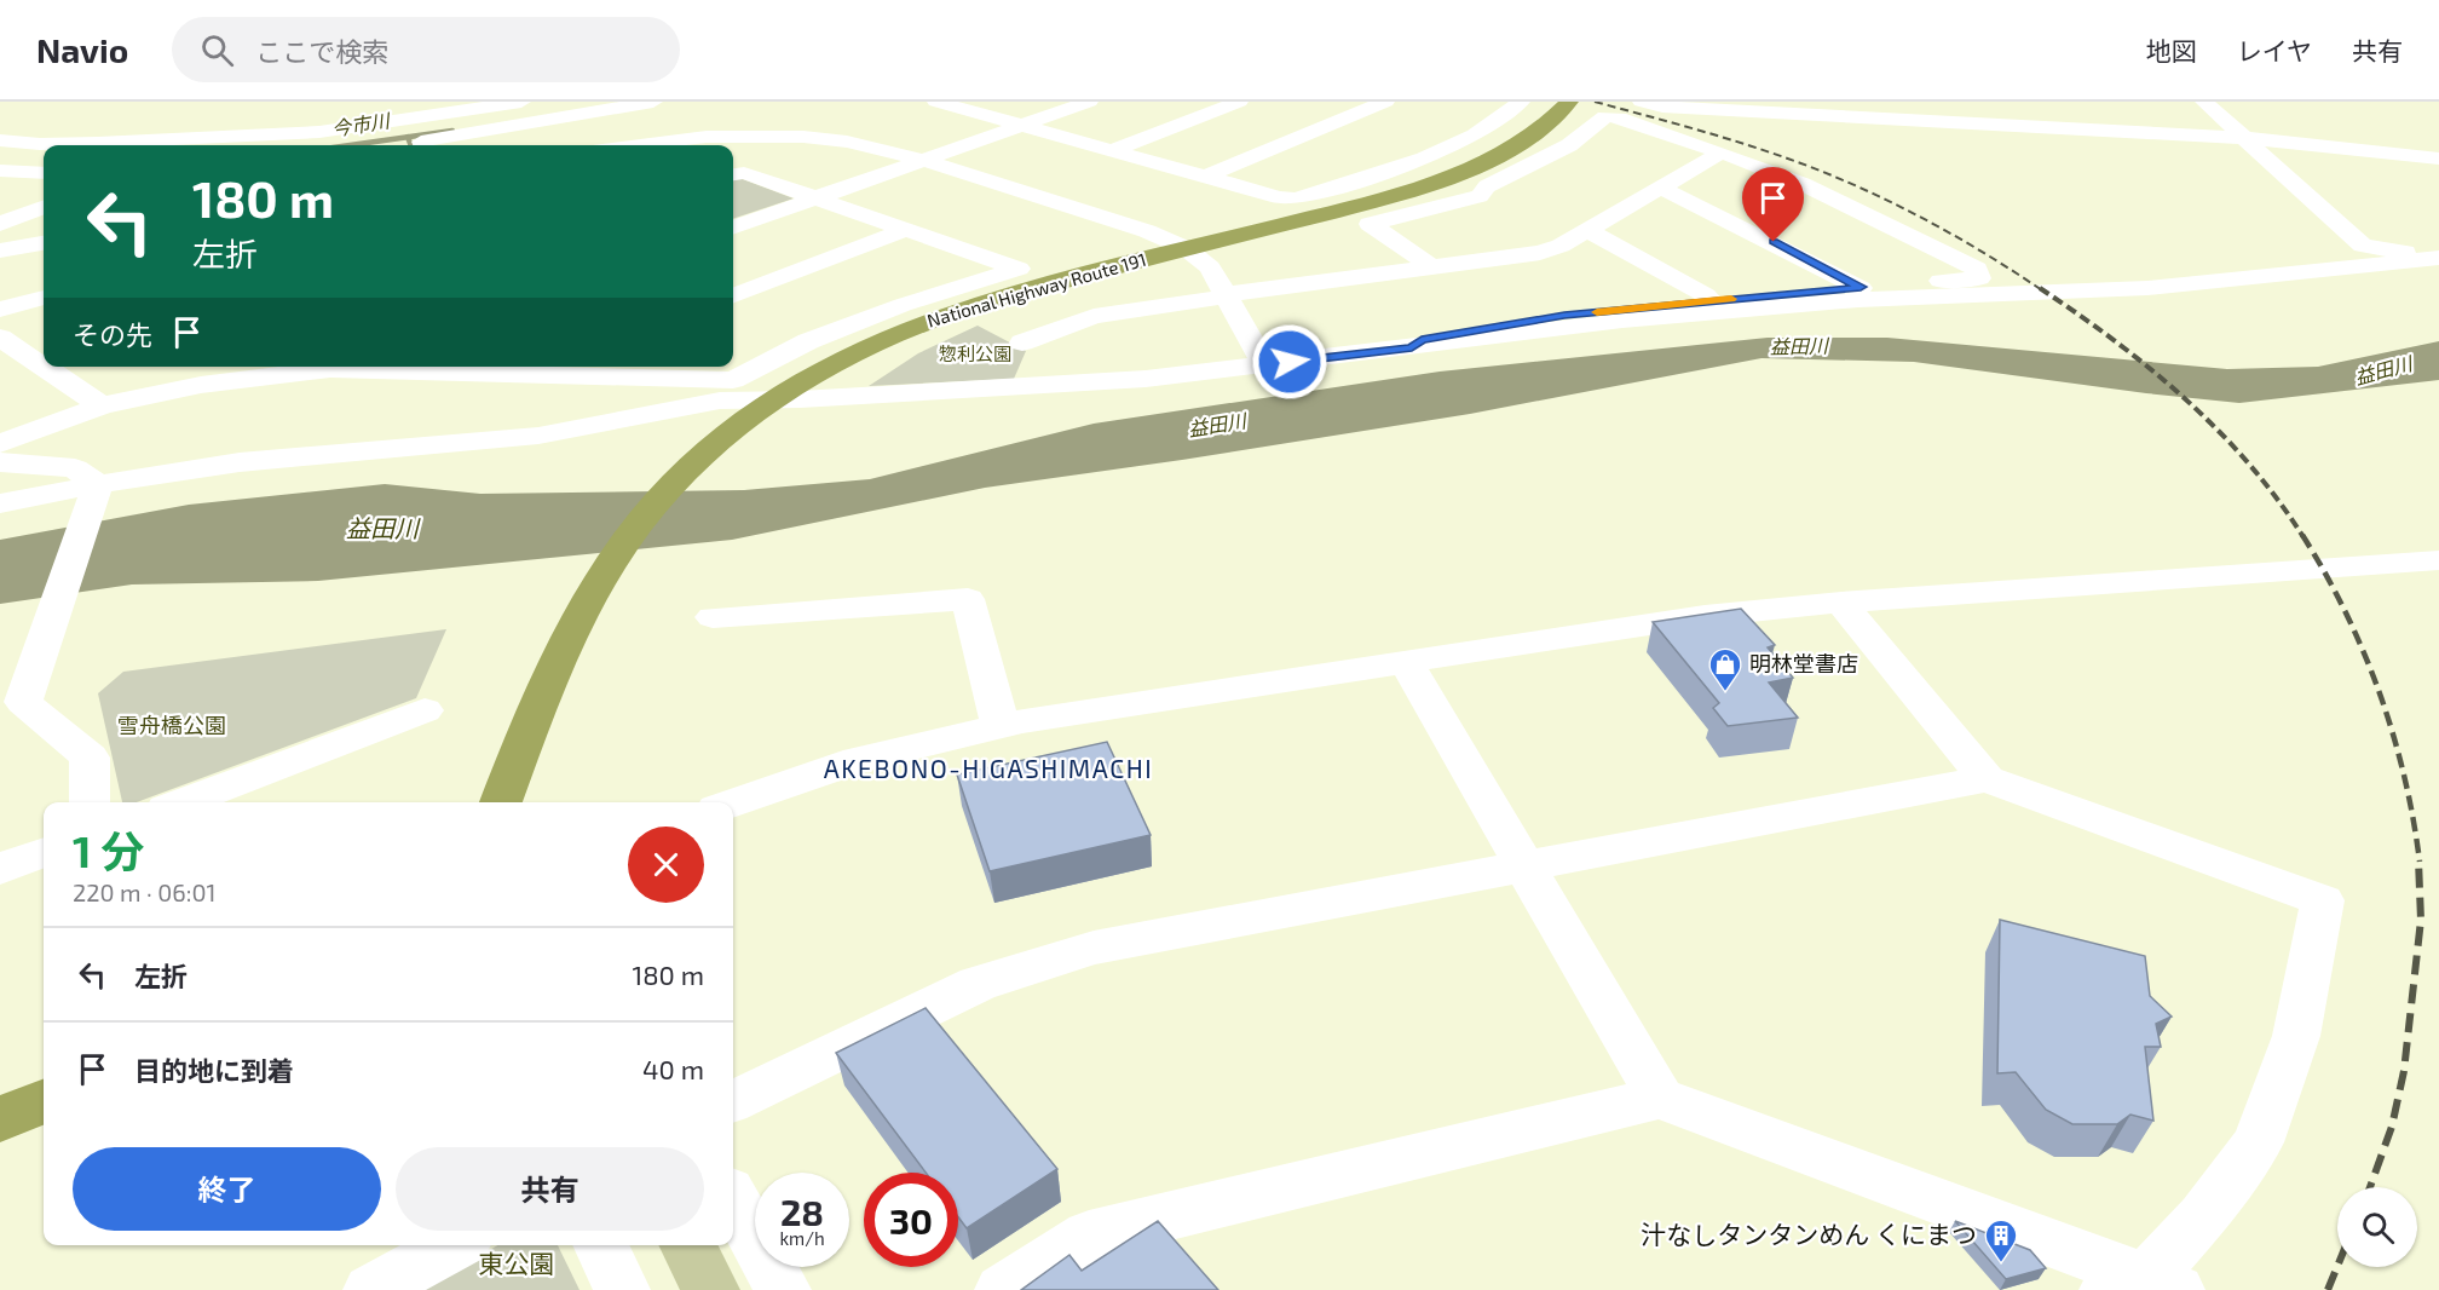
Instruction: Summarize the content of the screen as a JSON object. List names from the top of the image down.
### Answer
{
  "streets": {
    "highway": ["National Highway Route 191"]
  },
  "districts": ["AKEBONO-HIGASHIMACHI"],
  "water": ["今市川", "益田川"],
  "parks": ["惣利公園", "雪舟橋公園", "東公園"],
  "places": {
    "shop": ["明林堂書店"],
    "building": ["汁なしタンタンめん くにまつ"]
  },
  "page": {
    "header": "Navio",
    "search": "ここで検索",
    "nav": ["地図", "レイヤ", "共有"],
    "turn": ["180 m", "左折"],
    "then": "その先",
    "heading": ["1 分", "220 m · 06:01"],
    "list": [
      {
        "name": "左折",
        "value": "180 m"
      },
      {
        "name": "目的地に到着",
        "value": "40 m"
      }
    ],
    "buttons": ["終了", "共有"],
    "speed": "28 km/h",
    "limit": "30"
  }
}
